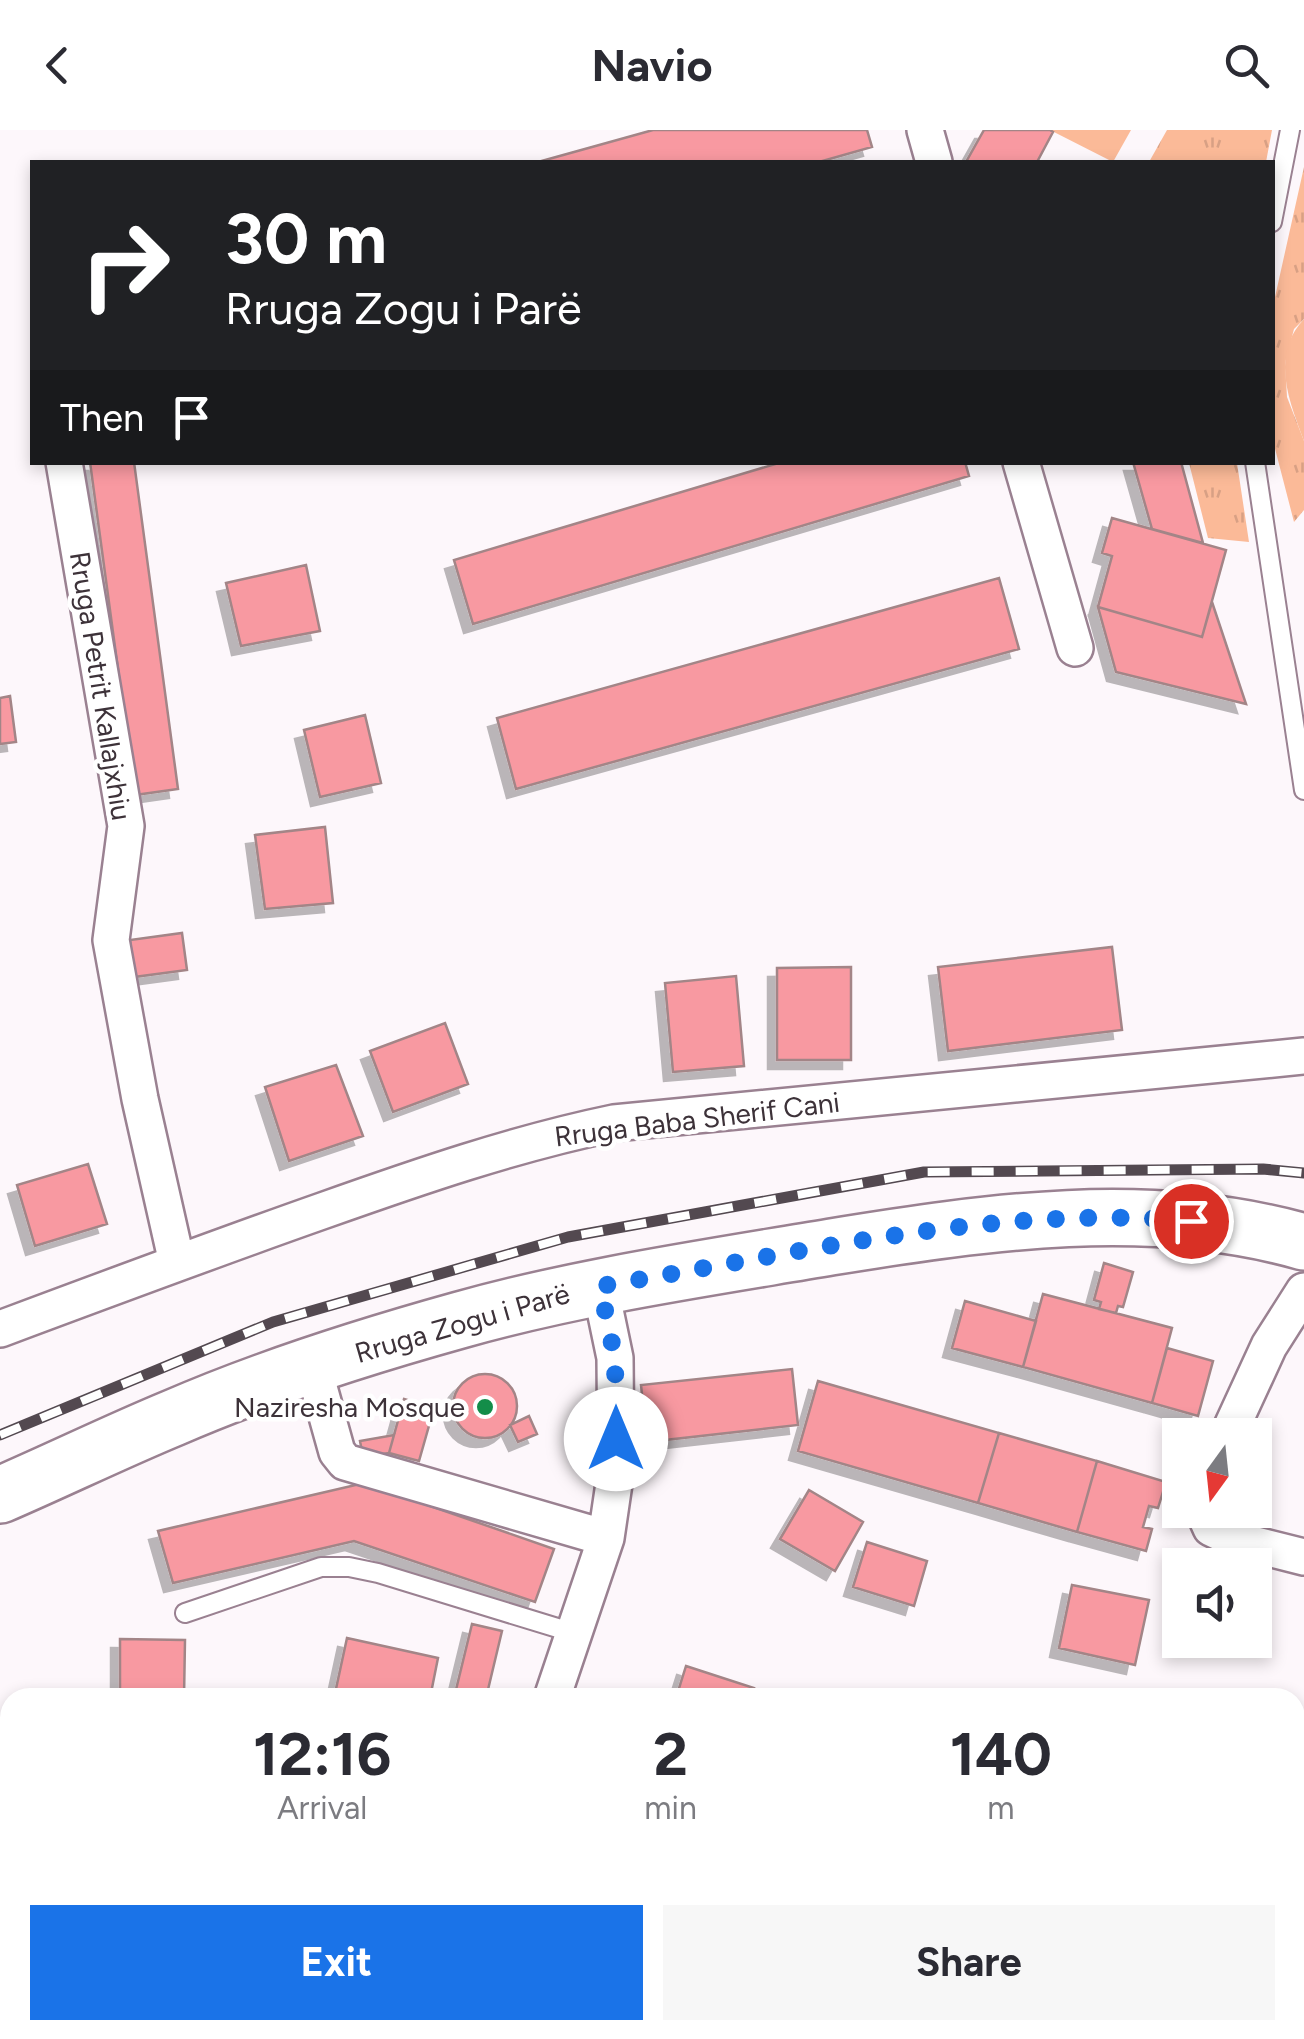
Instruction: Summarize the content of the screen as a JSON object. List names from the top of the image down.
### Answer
{
  "streets": {
    "main road": ["Rruga Zogu i Parë"],
    "street": ["Rruga Petrit Kallajxhiu", "Rruga Baba Sherif Cani"]
  },
  "crossings": [
    ["Rruga Petrit Kallajxhiu", "Rruga Baba Sherif Cani"]
  ],
  "places": ["Naziresha Mosque"],
  "north": "bottom",
  "page": {
    "header": "Navio",
    "turn": ["30 m", "Rruga Zogu i Parë"],
    "then": "Then",
    "eta": [
      "12:16",
      "Arrival",
      "2",
      "min",
      "140",
      "m"
    ],
    "buttons": ["Exit", "Share"]
  }
}
